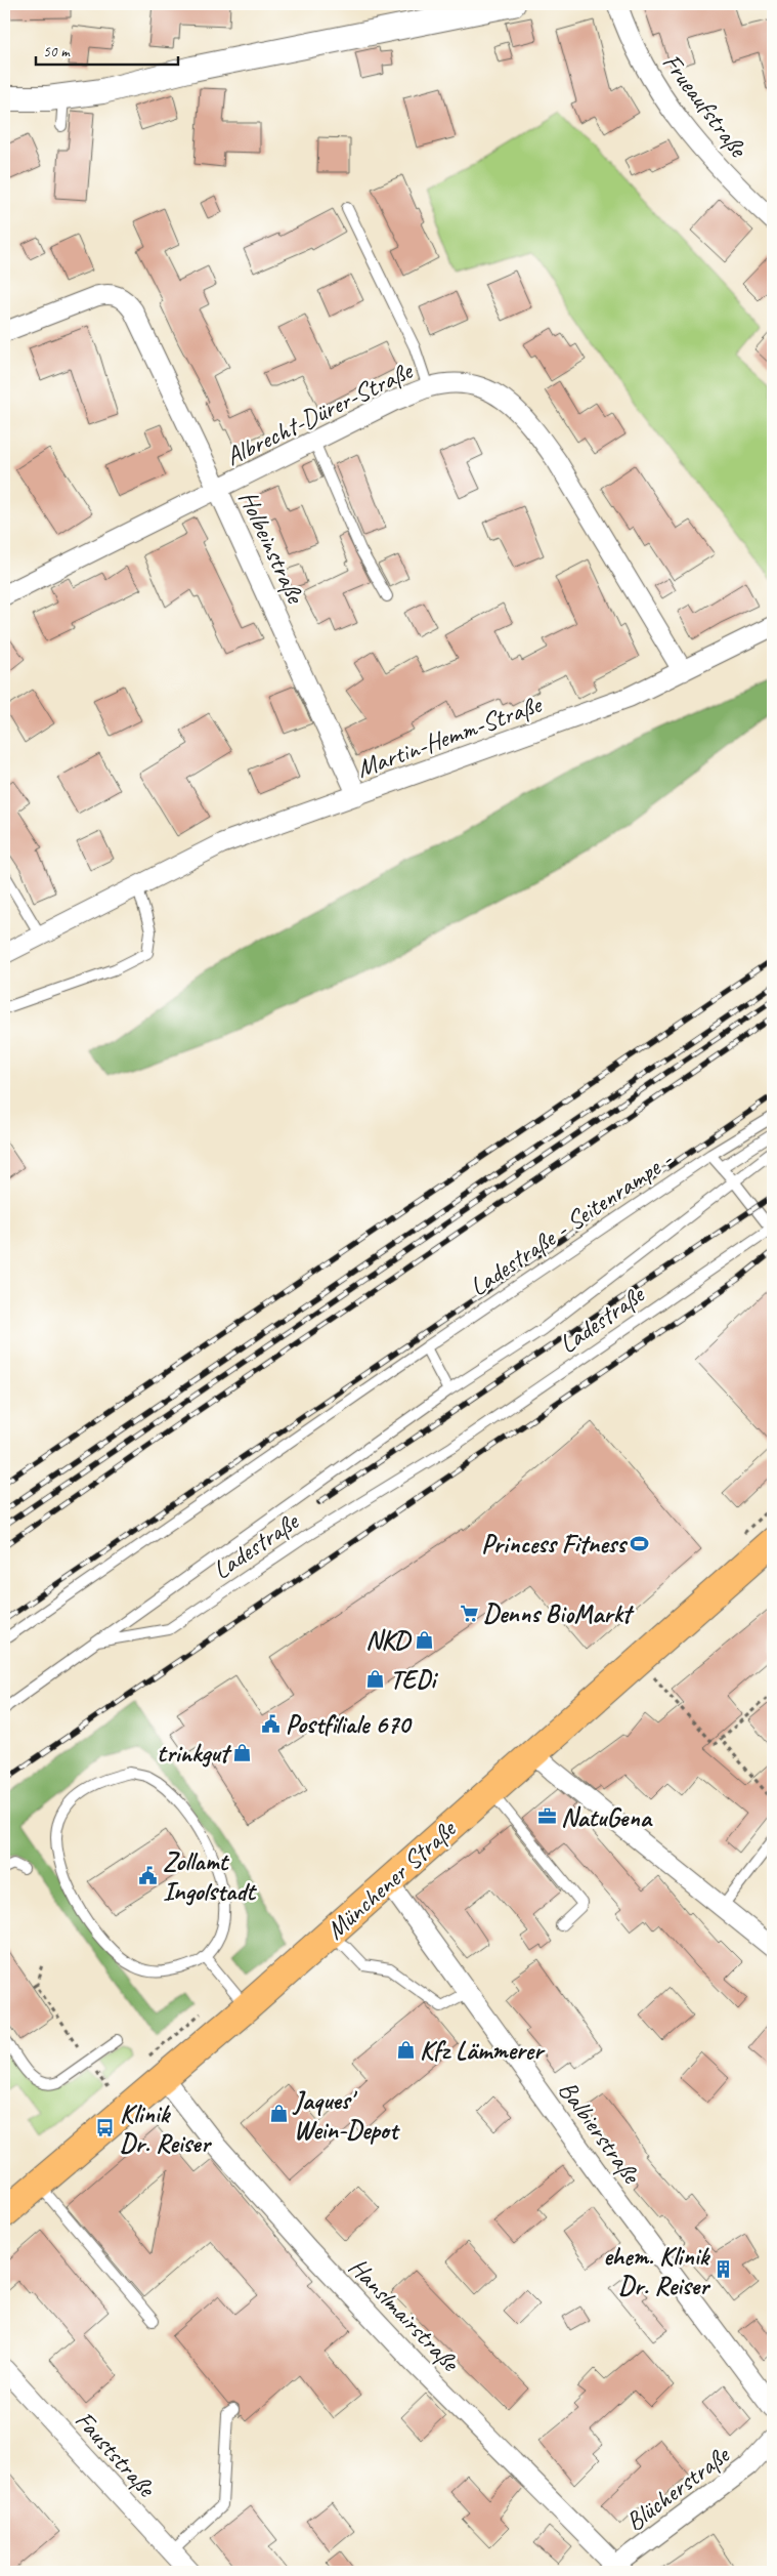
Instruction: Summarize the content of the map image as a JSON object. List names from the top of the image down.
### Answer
{
  "streets": {
    "main road": ["Münchener Straße"],
    "street": [
      "Frueaufstraße",
      "Albrecht-Dürer-Straße",
      "Holbeinstraße",
      "Martin-Hemm-Straße",
      "Balbierstraße",
      "Hanslmairstraße",
      "Fauststraße",
      "Blücherstraße"
    ],
    "lane": ["Ladestraße - Seitenrampe -", "Ladestraße"]
  },
  "crossings": [
    ["Albrecht-Dürer-Straße", "Holbeinstraße"],
    ["Albrecht-Dürer-Straße", "Martin-Hemm-Straße"],
    ["Holbeinstraße", "Martin-Hemm-Straße"],
    ["Ladestraße - Seitenrampe -", "Ladestraße"],
    ["Münchener Straße", "Balbierstraße"],
    ["Münchener Straße", "Hanslmairstraße"],
    ["Hanslmairstraße", "Blücherstraße"]
  ],
  "places": {
    "sports": ["Princess Fitness"],
    "supermarket": ["Denns BioMarkt"],
    "shop": [
      "NKD",
      "TEDi",
      "trinkgut",
      "Kfz Lämmerer",
      "Jaques' Wein-Depot"
    ],
    "public building": ["Postfiliale 670", "Zollamt Ingolstadt"],
    "office": ["NatuGena"],
    "bus stop": ["Klinik Dr. Reiser"],
    "building": ["ehem. Klinik Dr. Reiser"]
  },
  "scale_bar": "50 m"
}
